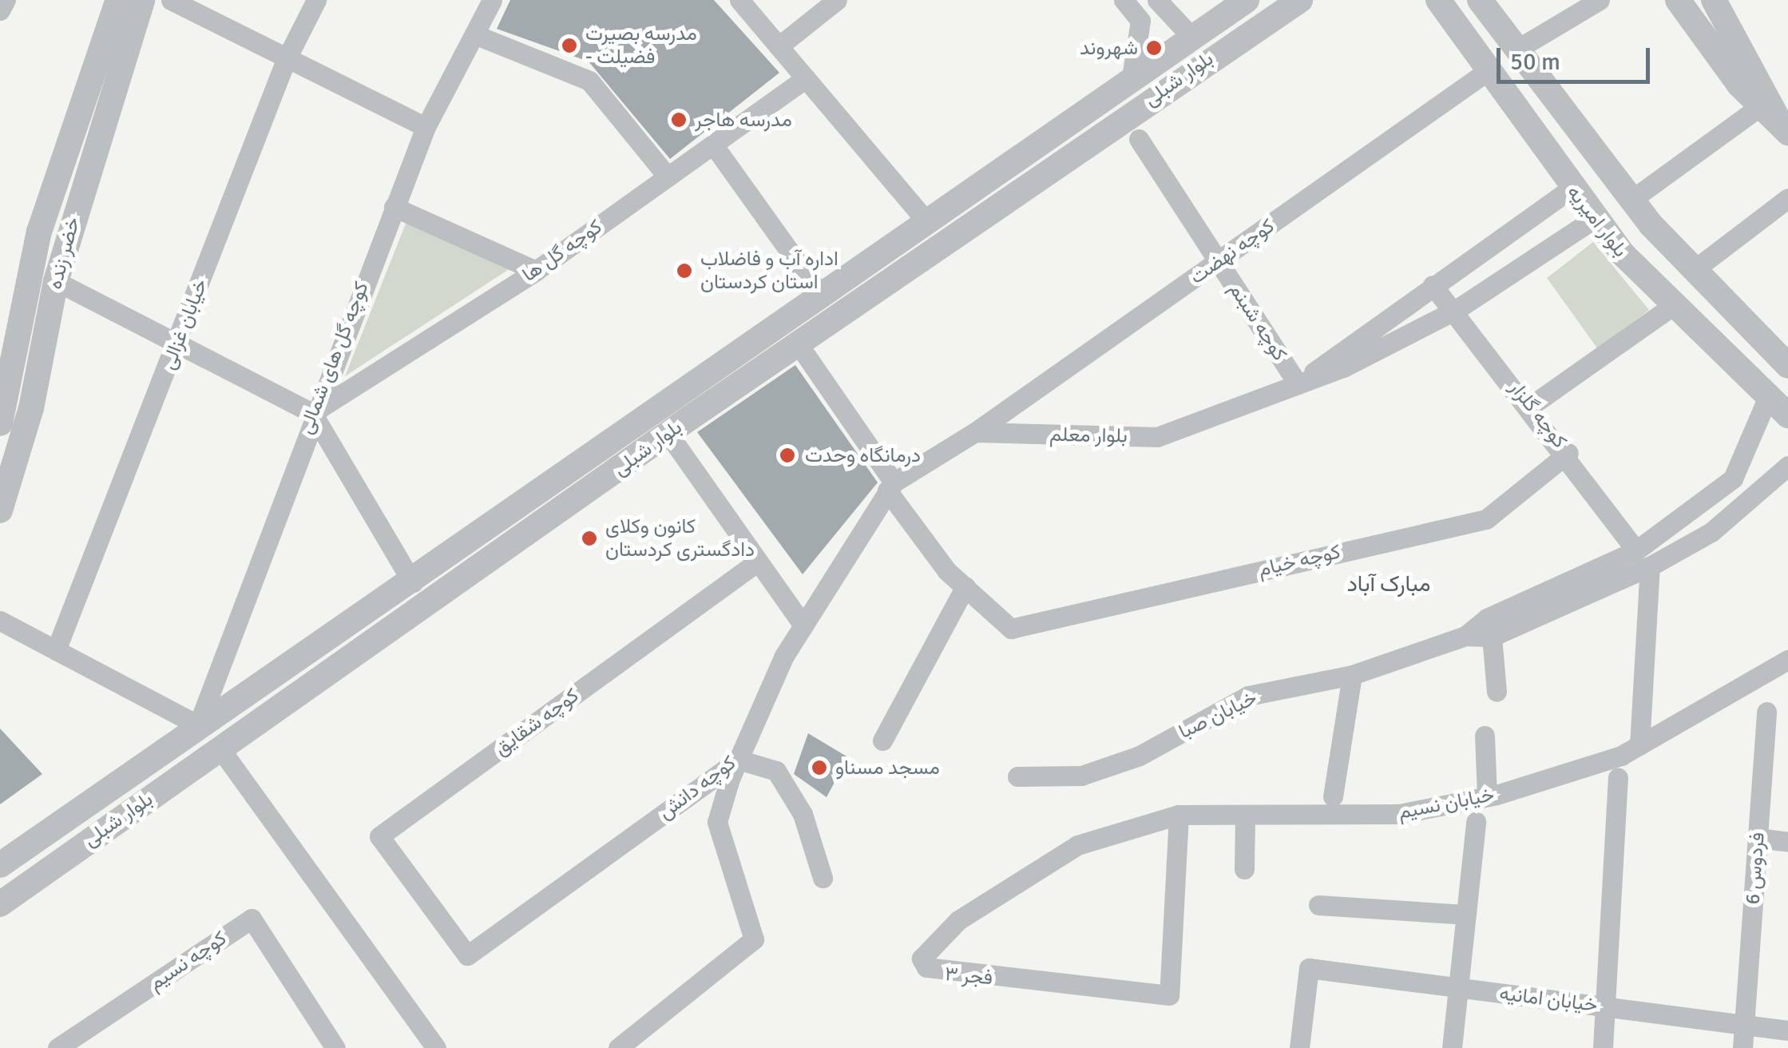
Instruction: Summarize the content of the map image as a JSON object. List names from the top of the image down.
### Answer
{
  "streets": {
    "street": [
      "بلوار شبلی",
      "بلوار امیریه",
      "کوچه گل ها",
      "کوچه نهضت",
      "خضر زنده",
      "کوچه شبنم",
      "خیابان غزالی",
      "کوچه گل های شمالی",
      "کوچه گلزار",
      "بلوار معلم",
      "کوچه خیام",
      "خیابان صبا",
      "کوچه شقایق",
      "کوچه دانش",
      "خیابان نسیم",
      "فردوس 6",
      "کوچه نسیم",
      "فجر ۳",
      "خیابان امانیه"
    ]
  },
  "crossings": [
    ["بلوار شبلی", "کوچه گل های شمالی"],
    ["بلوار امیریه", "کوچه نهضت"],
    ["بلوار امیریه", "بلوار معلم"],
    ["بلوار امیریه", "خیابان صبا"],
    ["کوچه گل ها", "کوچه گل های شمالی"],
    ["کوچه نهضت", "کوچه شبنم"],
    ["کوچه نهضت", "بلوار معلم"],
    ["کوچه شبنم", "بلوار معلم"],
    ["کوچه گلزار", "بلوار معلم"],
    ["کوچه گلزار", "کوچه خیام"],
    ["کوچه گلزار", "خیابان صبا"],
    ["کوچه شقایق", "کوچه دانش"],
    ["خیابان نسیم", "فجر ۳"],
    ["فردوس 6", "خیابان امانیه"]
  ],
  "districts": ["مبارک آباد"],
  "places": [
    "مدرسه بصیرت - فضیلت",
    "شهروند",
    "مدرسه هاجر",
    "اداره آب و فاضلاب استان کردستان",
    "درمانگاه وحدت",
    "کانون وکلای دادگستری کردستان",
    "مسجد مسناو"
  ],
  "scale_bar": "50 m"
}
